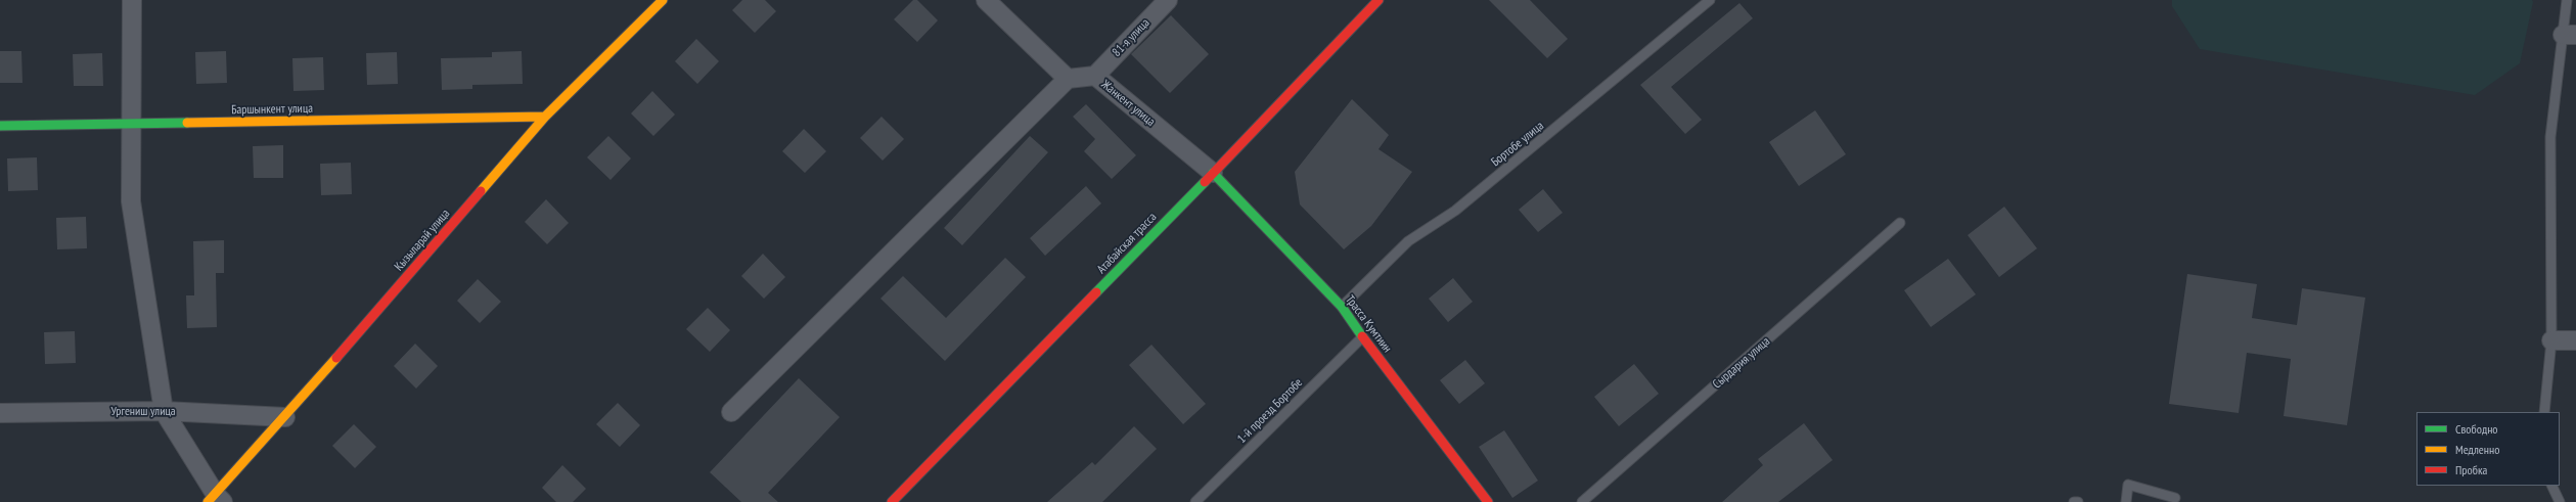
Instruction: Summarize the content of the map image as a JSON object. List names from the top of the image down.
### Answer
{
  "streets": {
    "street": [
      "81-я улица",
      "Жанкент улица",
      "Баршынкент улица",
      "Кызыларай улица",
      "Атабайская трасса",
      "Трасса Кумтиин",
      "Ургениш улица"
    ],
    "lane": ["Бортобе улица", "Сырдария улица", "1-й проезд Бортобе"]
  },
  "crossings": [
    ["81-я улица", "Жанкент улица"],
    ["Жанкент улица", "Атабайская трасса"],
    ["Жанкент улица", "Трасса Кумтиин"],
    ["Баршынкент улица", "Кызыларай улица"],
    ["Бортобе улица", "Трасса Кумтиин"],
    ["Кызыларай улица", "Ургениш улица"],
    ["Атабайская трасса", "Трасса Кумтиин"],
    ["Трасса Кумтиин", "1-й проезд Бортобе"]
  ],
  "legend": ["Свободно", "Медленно", "Пробка"]
}
